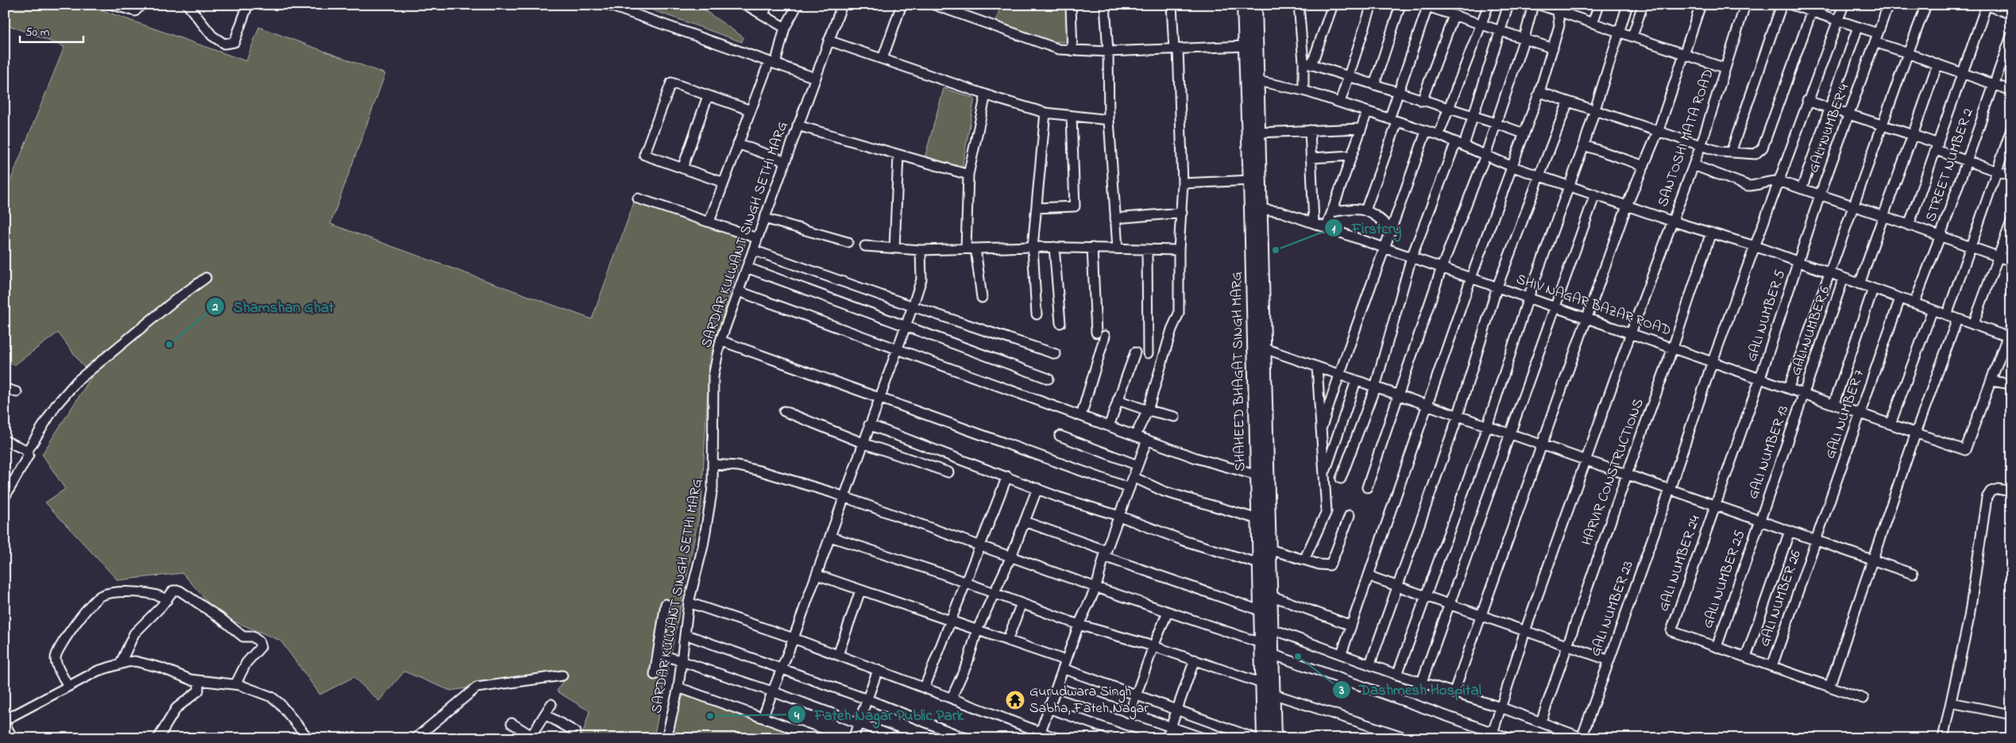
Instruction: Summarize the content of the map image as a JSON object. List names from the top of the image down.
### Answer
{
  "streets": {
    "main road": ["SHAHEED BHAGAT SINGH MARG"],
    "street": [
      "GALI NUMBER 4",
      "SANTOSHI MATA ROAD",
      "STREET NUMBER 2",
      "SARDAR KULWANT SINGH SETHI MARG",
      "SHIV NAGAR BAZAR ROAD",
      "GALI NUMBER 5",
      "GALI NUMBER 6",
      "GALI NUMBER 7",
      "GALI NUMBER 13",
      "HARVIR CONSTRUCTIONS",
      "GALI NUMBER 24",
      "GALI NUMBER 25",
      "GALI NUMBER 26",
      "GALI NUMBER 23"
    ]
  },
  "crossings": [
    ["GALI NUMBER 4", "GALI NUMBER 5"],
    ["SANTOSHI MATA ROAD", "SHIV NAGAR BAZAR ROAD"],
    ["SHIV NAGAR BAZAR ROAD", "GALI NUMBER 5"],
    ["SHIV NAGAR BAZAR ROAD", "GALI NUMBER 6"],
    ["SHIV NAGAR BAZAR ROAD", "SHAHEED BHAGAT SINGH MARG"],
    ["SHIV NAGAR BAZAR ROAD", "GALI NUMBER 7"],
    ["SHIV NAGAR BAZAR ROAD", "GALI NUMBER 13"],
    ["SHIV NAGAR BAZAR ROAD", "HARVIR CONSTRUCTIONS"],
    ["SHIV NAGAR BAZAR ROAD", "GALI NUMBER 23"],
    ["GALI NUMBER 5", "GALI NUMBER 24"],
    ["GALI NUMBER 6", "GALI NUMBER 13"],
    ["GALI NUMBER 7", "GALI NUMBER 26"],
    ["GALI NUMBER 13", "GALI NUMBER 25"],
    ["GALI NUMBER 24", "GALI NUMBER 25"]
  ],
  "places": {
    "other": [
      "Firstcry",
      "Shamshan Ghat",
      "Dashmesh Hospital",
      "Fateh Nagar Public Park"
    ],
    "temple": ["Gurudwara Singh Sabha, Fateh Nagar"]
  },
  "scale_bar": "50 m"
}
